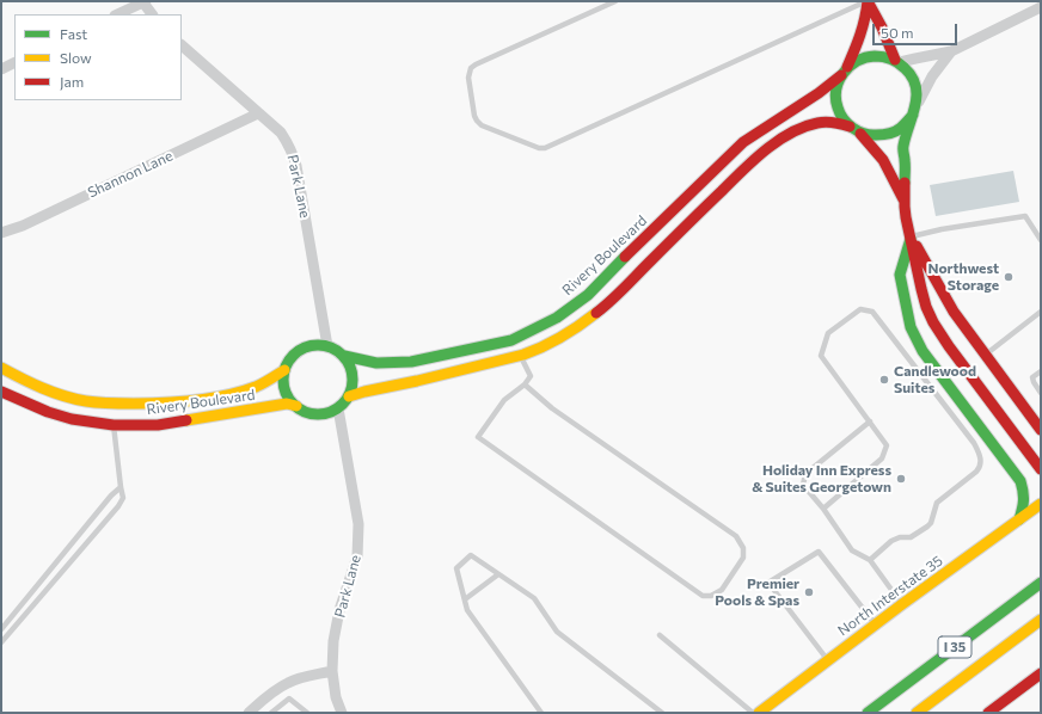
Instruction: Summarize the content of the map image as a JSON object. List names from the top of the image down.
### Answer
{
  "streets": {
    "main road": ["Rivery Boulevard", "North Interstate 35", "I 35"],
    "street": ["Shannon Lane", "Park Lane"]
  },
  "crossings": [
    ["Shannon Lane", "Park Lane"],
    ["Park Lane", "Rivery Boulevard"]
  ],
  "places": [
    "Northwest Storage",
    "Candlewood Suites",
    "Holiday Inn Express & Suites Georgetown",
    "Premier Pools & Spas"
  ],
  "legend": ["Fast", "Slow", "Jam"],
  "scale_bar": "50 m"
}
